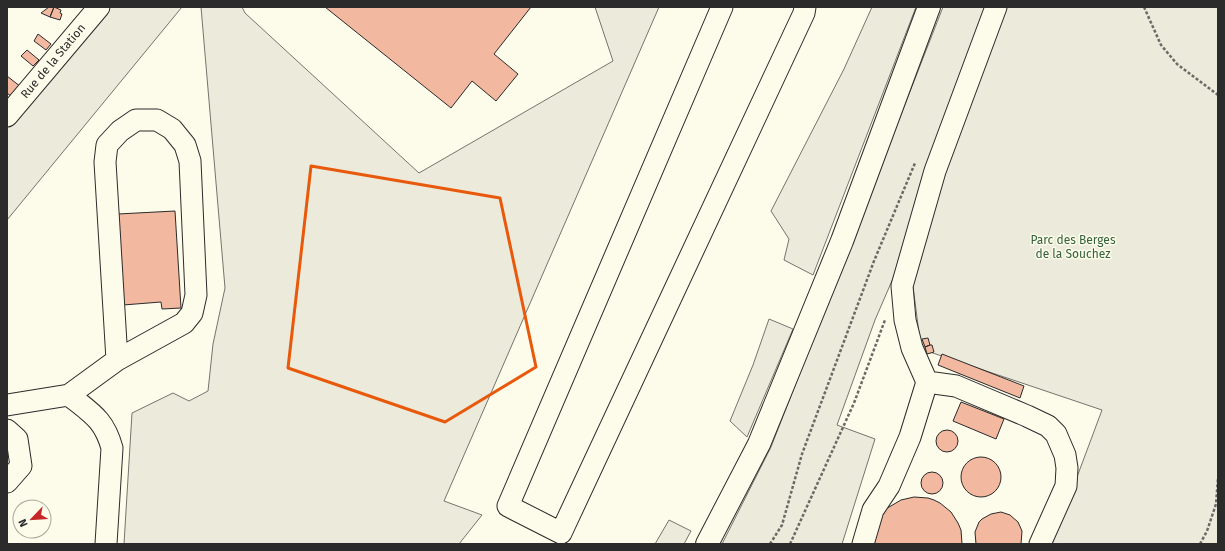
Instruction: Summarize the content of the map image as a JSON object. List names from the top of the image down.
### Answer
{
  "streets": {
    "street": ["Rue de la Station"]
  },
  "parks": ["Parc des Berges de la Souchez"],
  "north": "bottom left"
}
